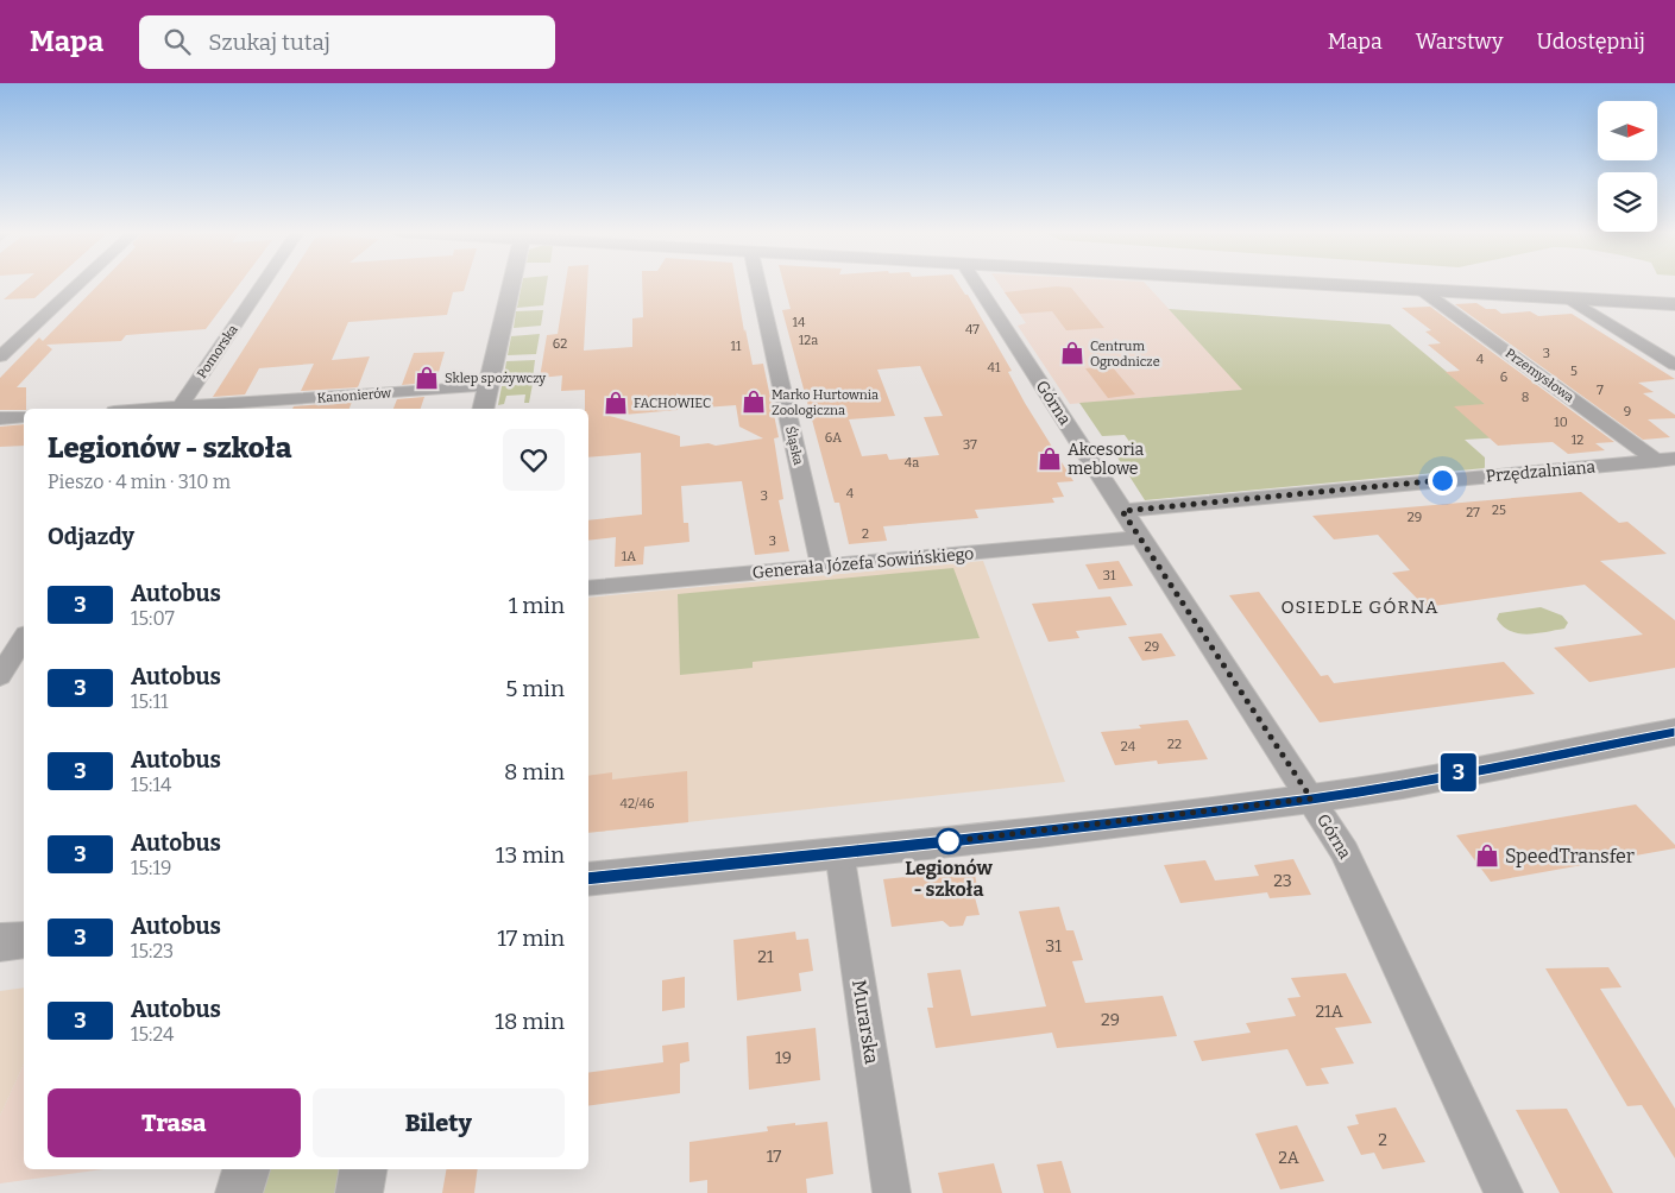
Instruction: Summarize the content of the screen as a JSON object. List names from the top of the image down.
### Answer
{
  "streets": {
    "street": [
      "Pomorska",
      "Przemysłowa",
      "Kanonierów",
      "Górna",
      "Śląska",
      "Przędzalniana",
      "Generała Józefa Sowińskiego",
      "Murarska"
    ]
  },
  "crossings": [
    ["Przemysłowa", "Przędzalniana"],
    ["Górna", "Przędzalniana"],
    ["Górna", "Generała Józefa Sowińskiego"],
    ["Śląska", "Generała Józefa Sowińskiego"]
  ],
  "districts": ["OSIEDLE GÓRNA"],
  "places": {
    "shop": [
      "Centrum Ogrodnicze",
      "Sklep spożywczy",
      "Marko Hurtownia Zoologiczna",
      "FACHOWIEC",
      "Akcesoria meblowe",
      "SpeedTransfer"
    ],
    "other": ["Legionów - szkoła"]
  },
  "lines": ["bus line 3"],
  "house_numbers": [
    "14",
    "47",
    "12a",
    "62",
    "11",
    "3",
    "4",
    "41",
    "5",
    "6",
    "7",
    "8",
    "9",
    "10",
    "6A",
    "12",
    "37",
    "4a",
    "4",
    "3",
    "25",
    "27",
    "29",
    "2",
    "3",
    "1A",
    "31",
    "29",
    "22",
    "24",
    "42/46",
    "23",
    "31",
    "21",
    "21A",
    "29",
    "19",
    "2",
    "17",
    "2A"
  ],
  "north": "right",
  "page": {
    "header": "Mapa",
    "search": "Szukaj tutaj",
    "nav": ["Mapa", "Warstwy", "Udostępnij"],
    "on_map": "3",
    "heading": [
      ["Legionów - szkoła", "Pieszo · 4 min · 310 m"],
      "Odjazdy"
    ],
    "list": [
      {
        "mark": "3",
        "name": "Autobus",
        "note": "15:07",
        "value": "1 min"
      },
      {
        "mark": "3",
        "name": "Autobus",
        "note": "15:11",
        "value": "5 min"
      },
      {
        "mark": "3",
        "name": "Autobus",
        "note": "15:14",
        "value": "8 min"
      },
      {
        "mark": "3",
        "name": "Autobus",
        "note": "15:19",
        "value": "13 min"
      },
      {
        "mark": "3",
        "name": "Autobus",
        "note": "15:23",
        "value": "17 min"
      },
      {
        "mark": "3",
        "name": "Autobus",
        "note": "15:24",
        "value": "18 min"
      }
    ],
    "buttons": ["Trasa", "Bilety"]
  }
}
